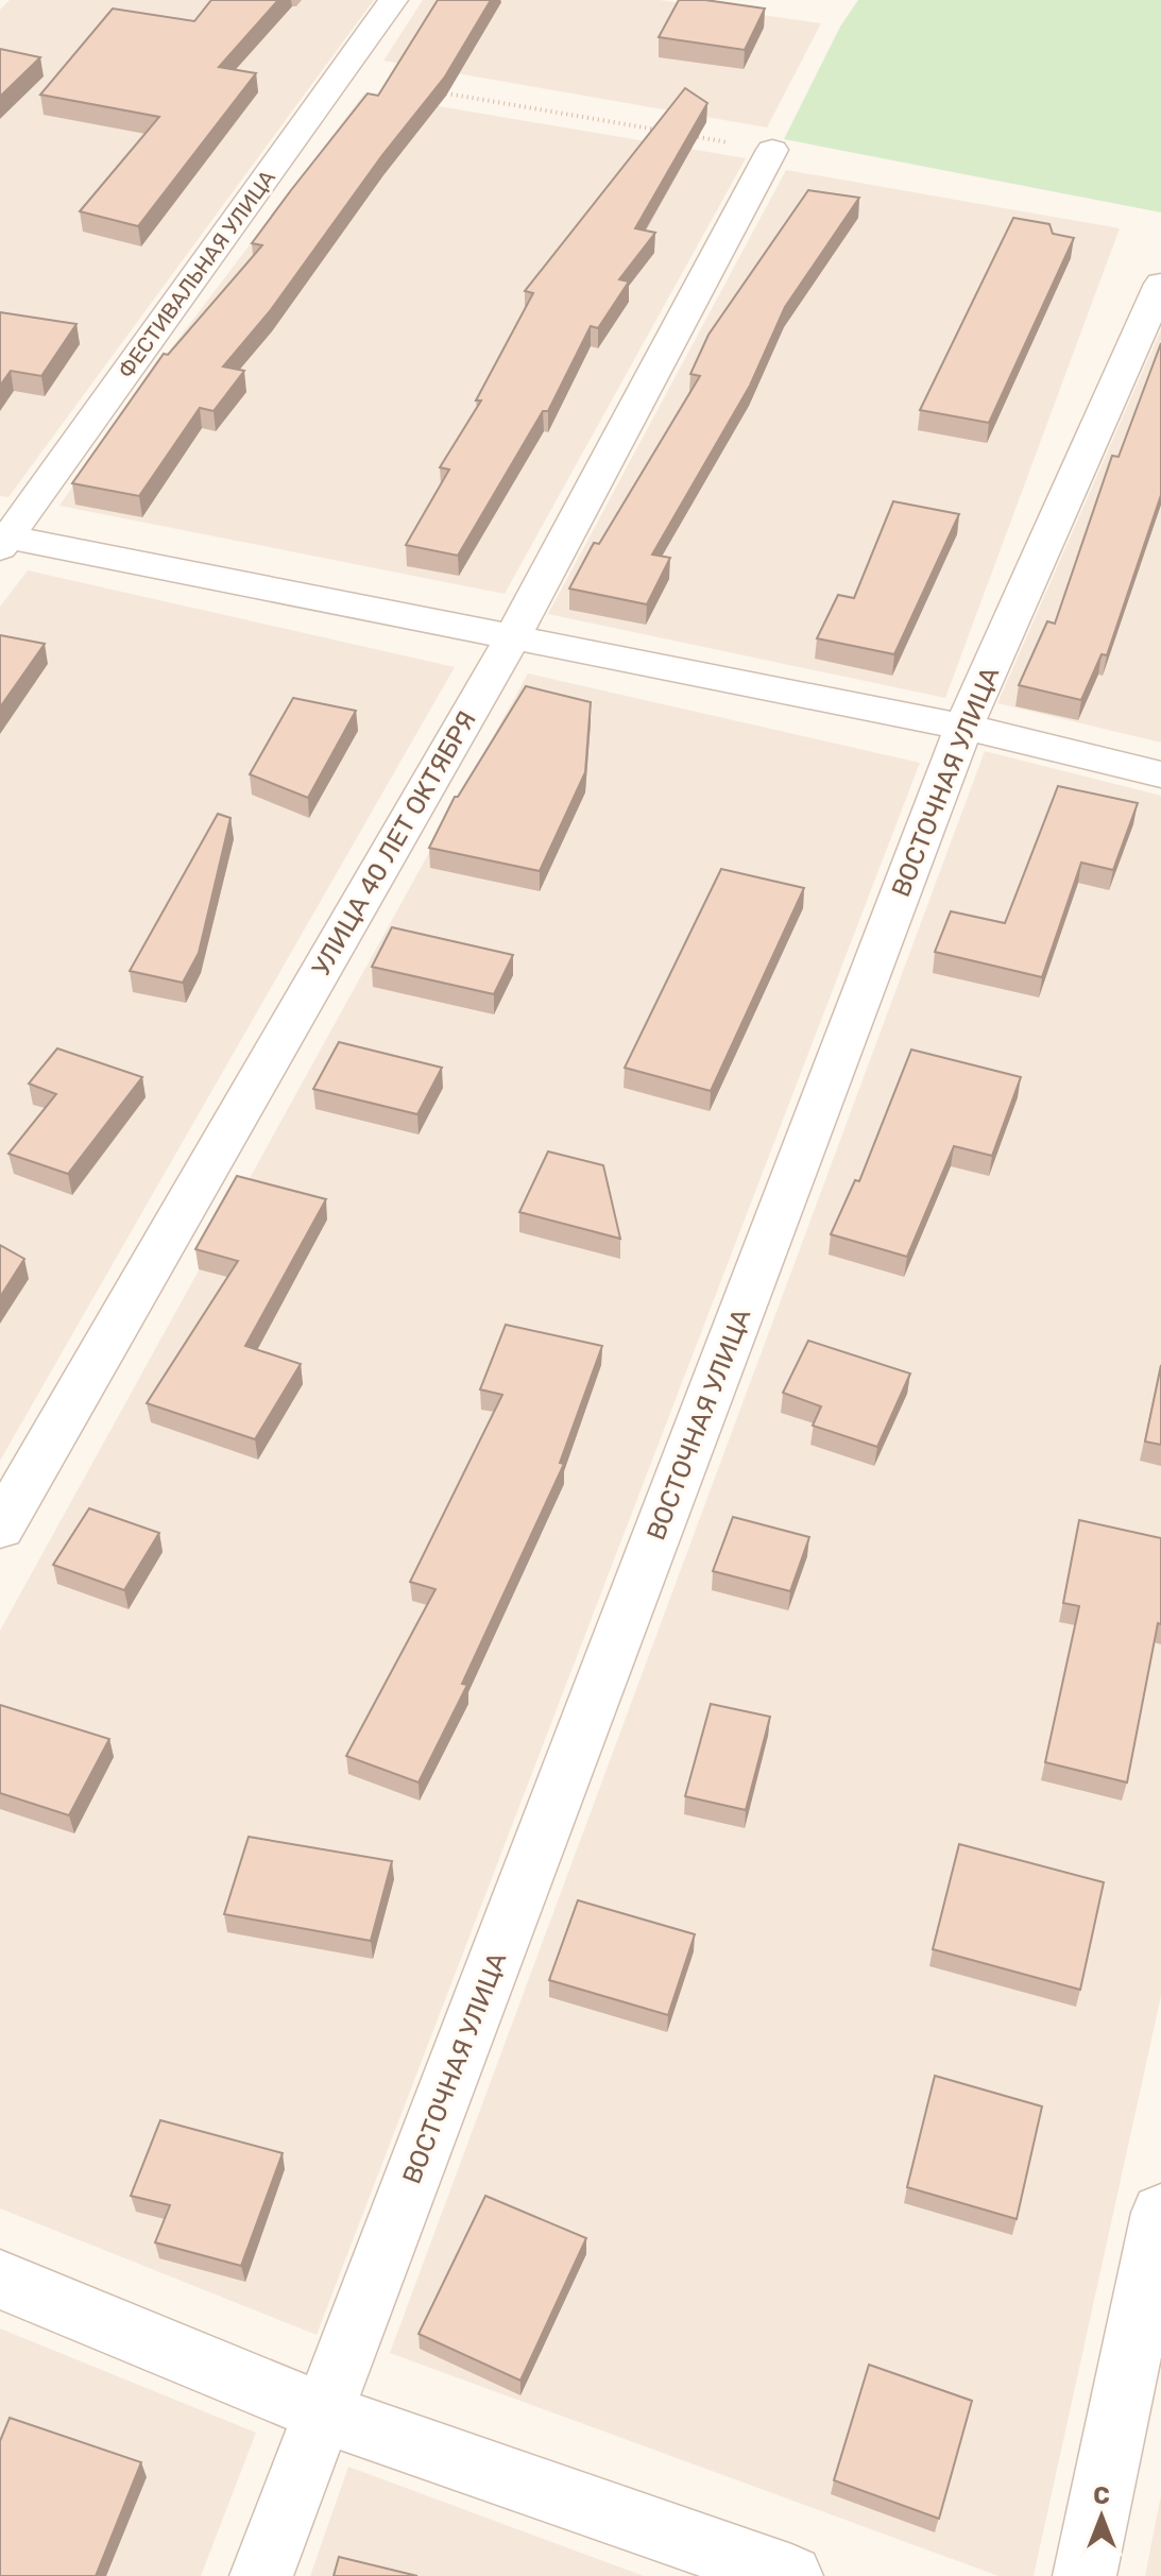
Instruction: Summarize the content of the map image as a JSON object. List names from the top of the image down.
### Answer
{
  "streets": {
    "street": ["ФЕСТИВАЛЬНАЯ УЛИЦА", "ВОСТОЧНАЯ УЛИЦА", "УЛИЦА 40 ЛЕТ ОКТЯБРЯ"]
  },
  "north": "top"
}
